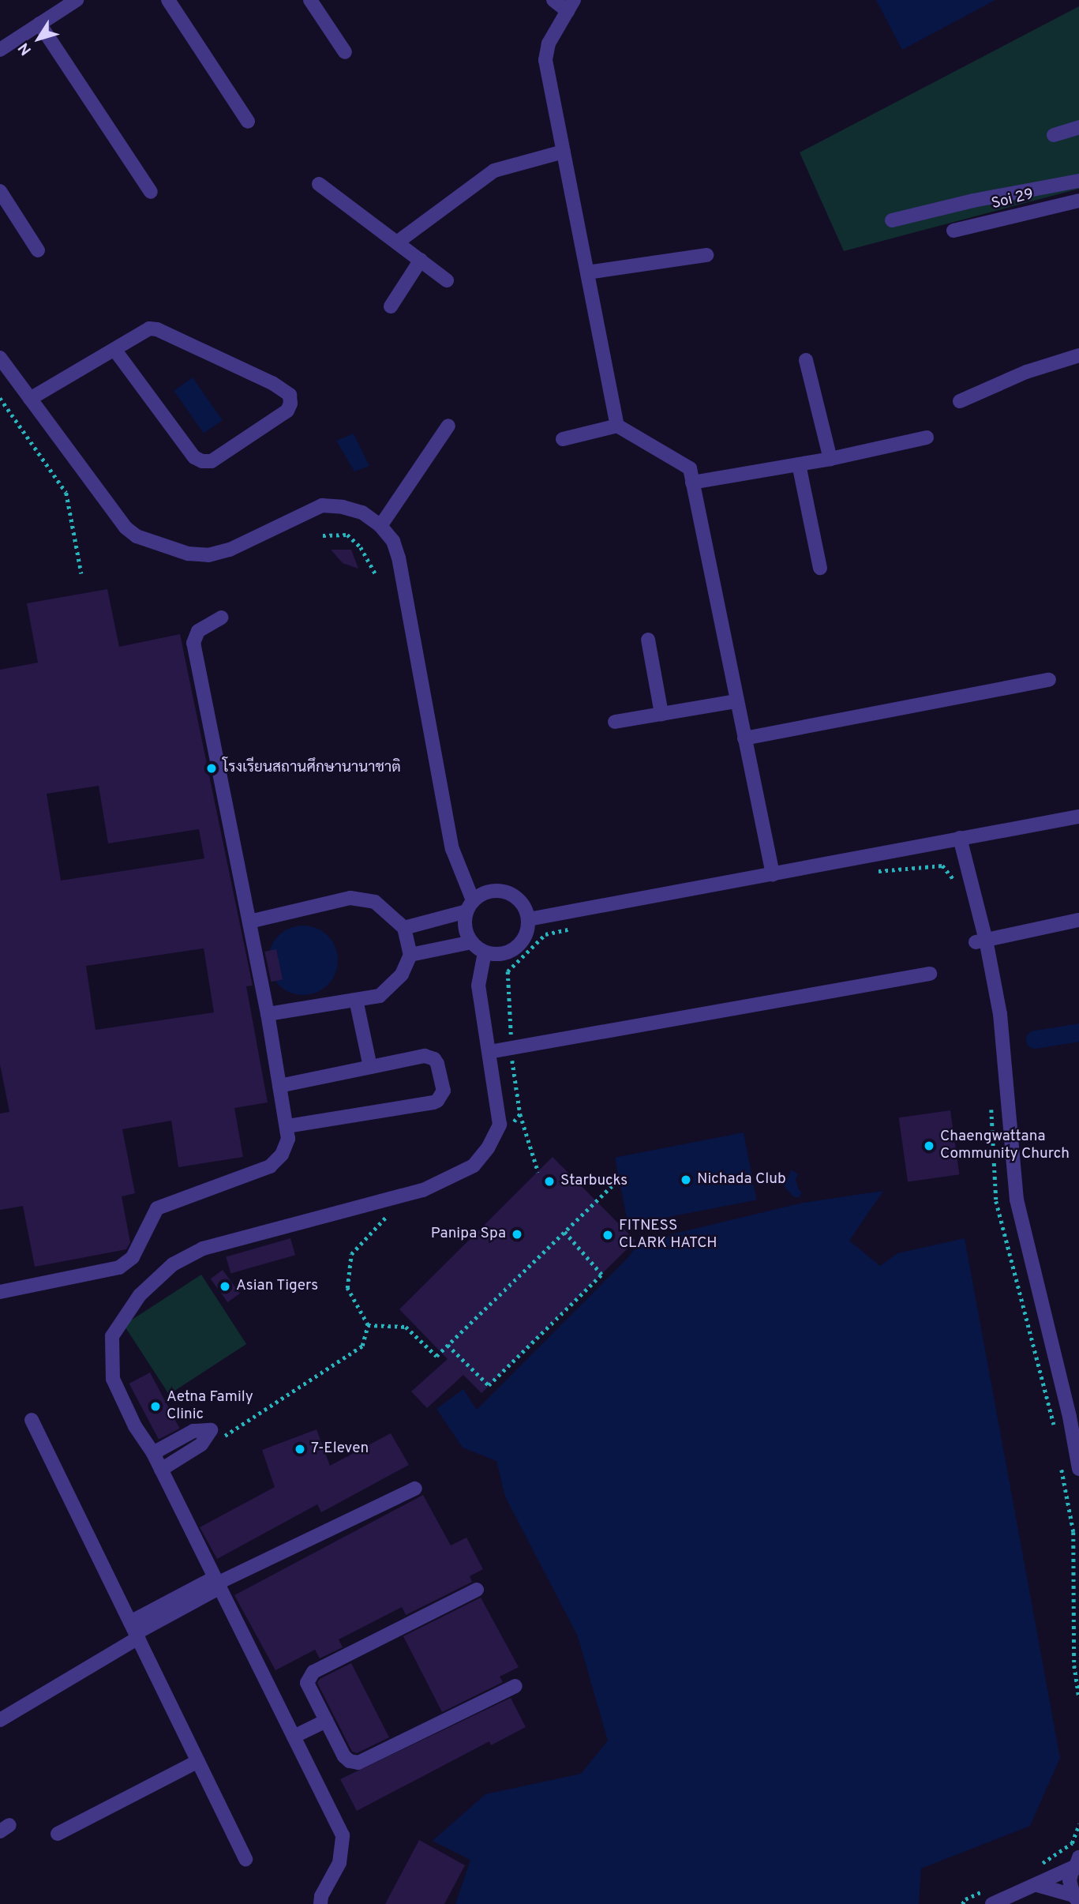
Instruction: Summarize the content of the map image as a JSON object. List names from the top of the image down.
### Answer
{
  "streets": {
    "street": ["Soi 29"]
  },
  "places": [
    "โรงเรียนสถานศึกษานานาชาติ",
    "Chaengwattana Community Church",
    "Nichada Club",
    "Starbucks",
    "Panipa Spa",
    "FITNESS CLARK HATCH",
    "Asian Tigers",
    "Aetna Family Clinic",
    "7-Eleven"
  ],
  "north": "bottom left"
}
